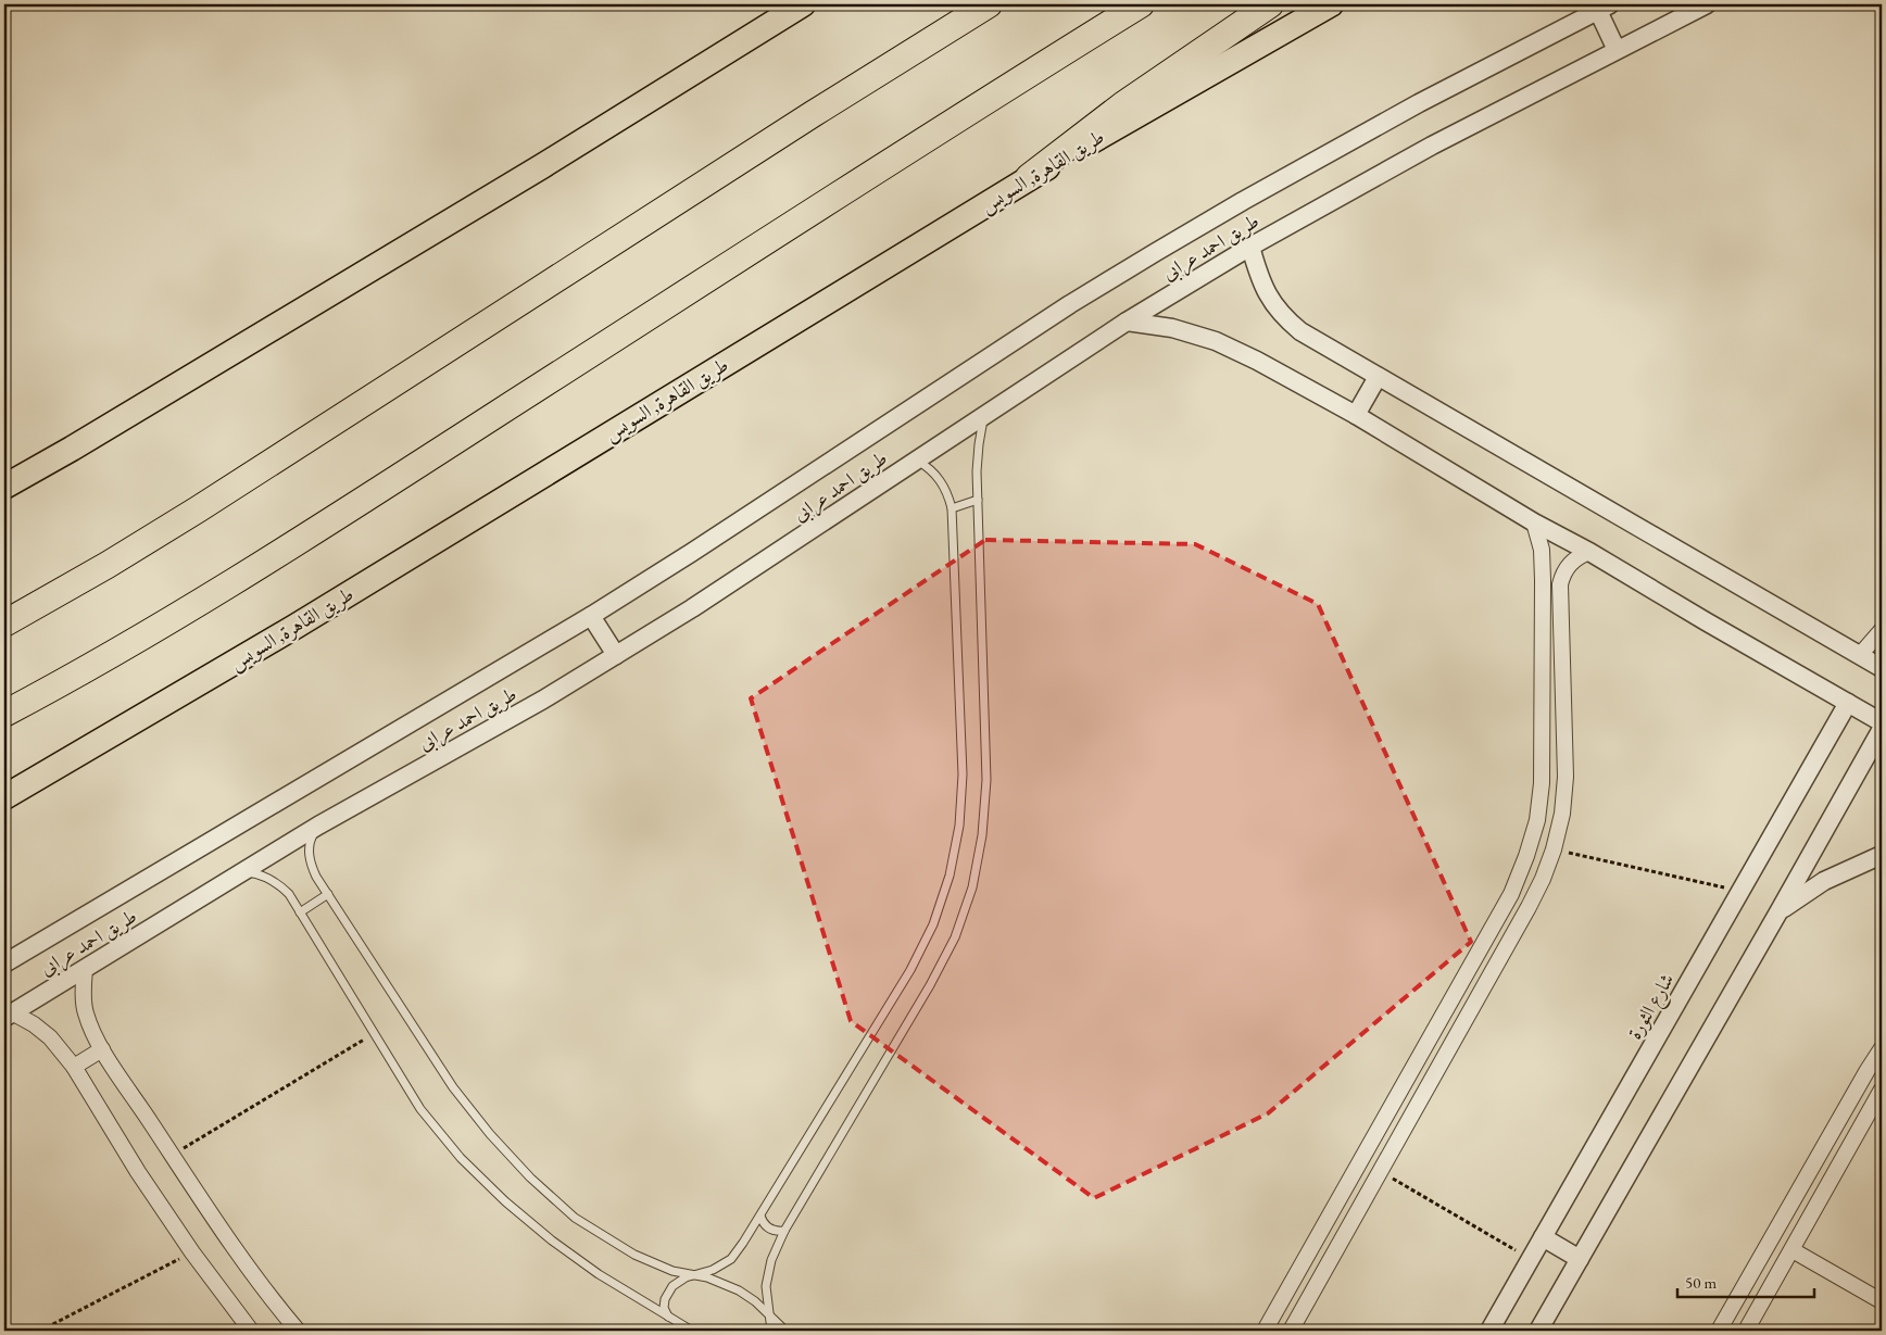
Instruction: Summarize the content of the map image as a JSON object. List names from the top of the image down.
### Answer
{
  "streets": {
    "highway": ["طريق القاهرة, السويس"],
    "street": ["طريق احمد عرابى", "شارع الثورة"]
  },
  "scale_bar": "50 m"
}
